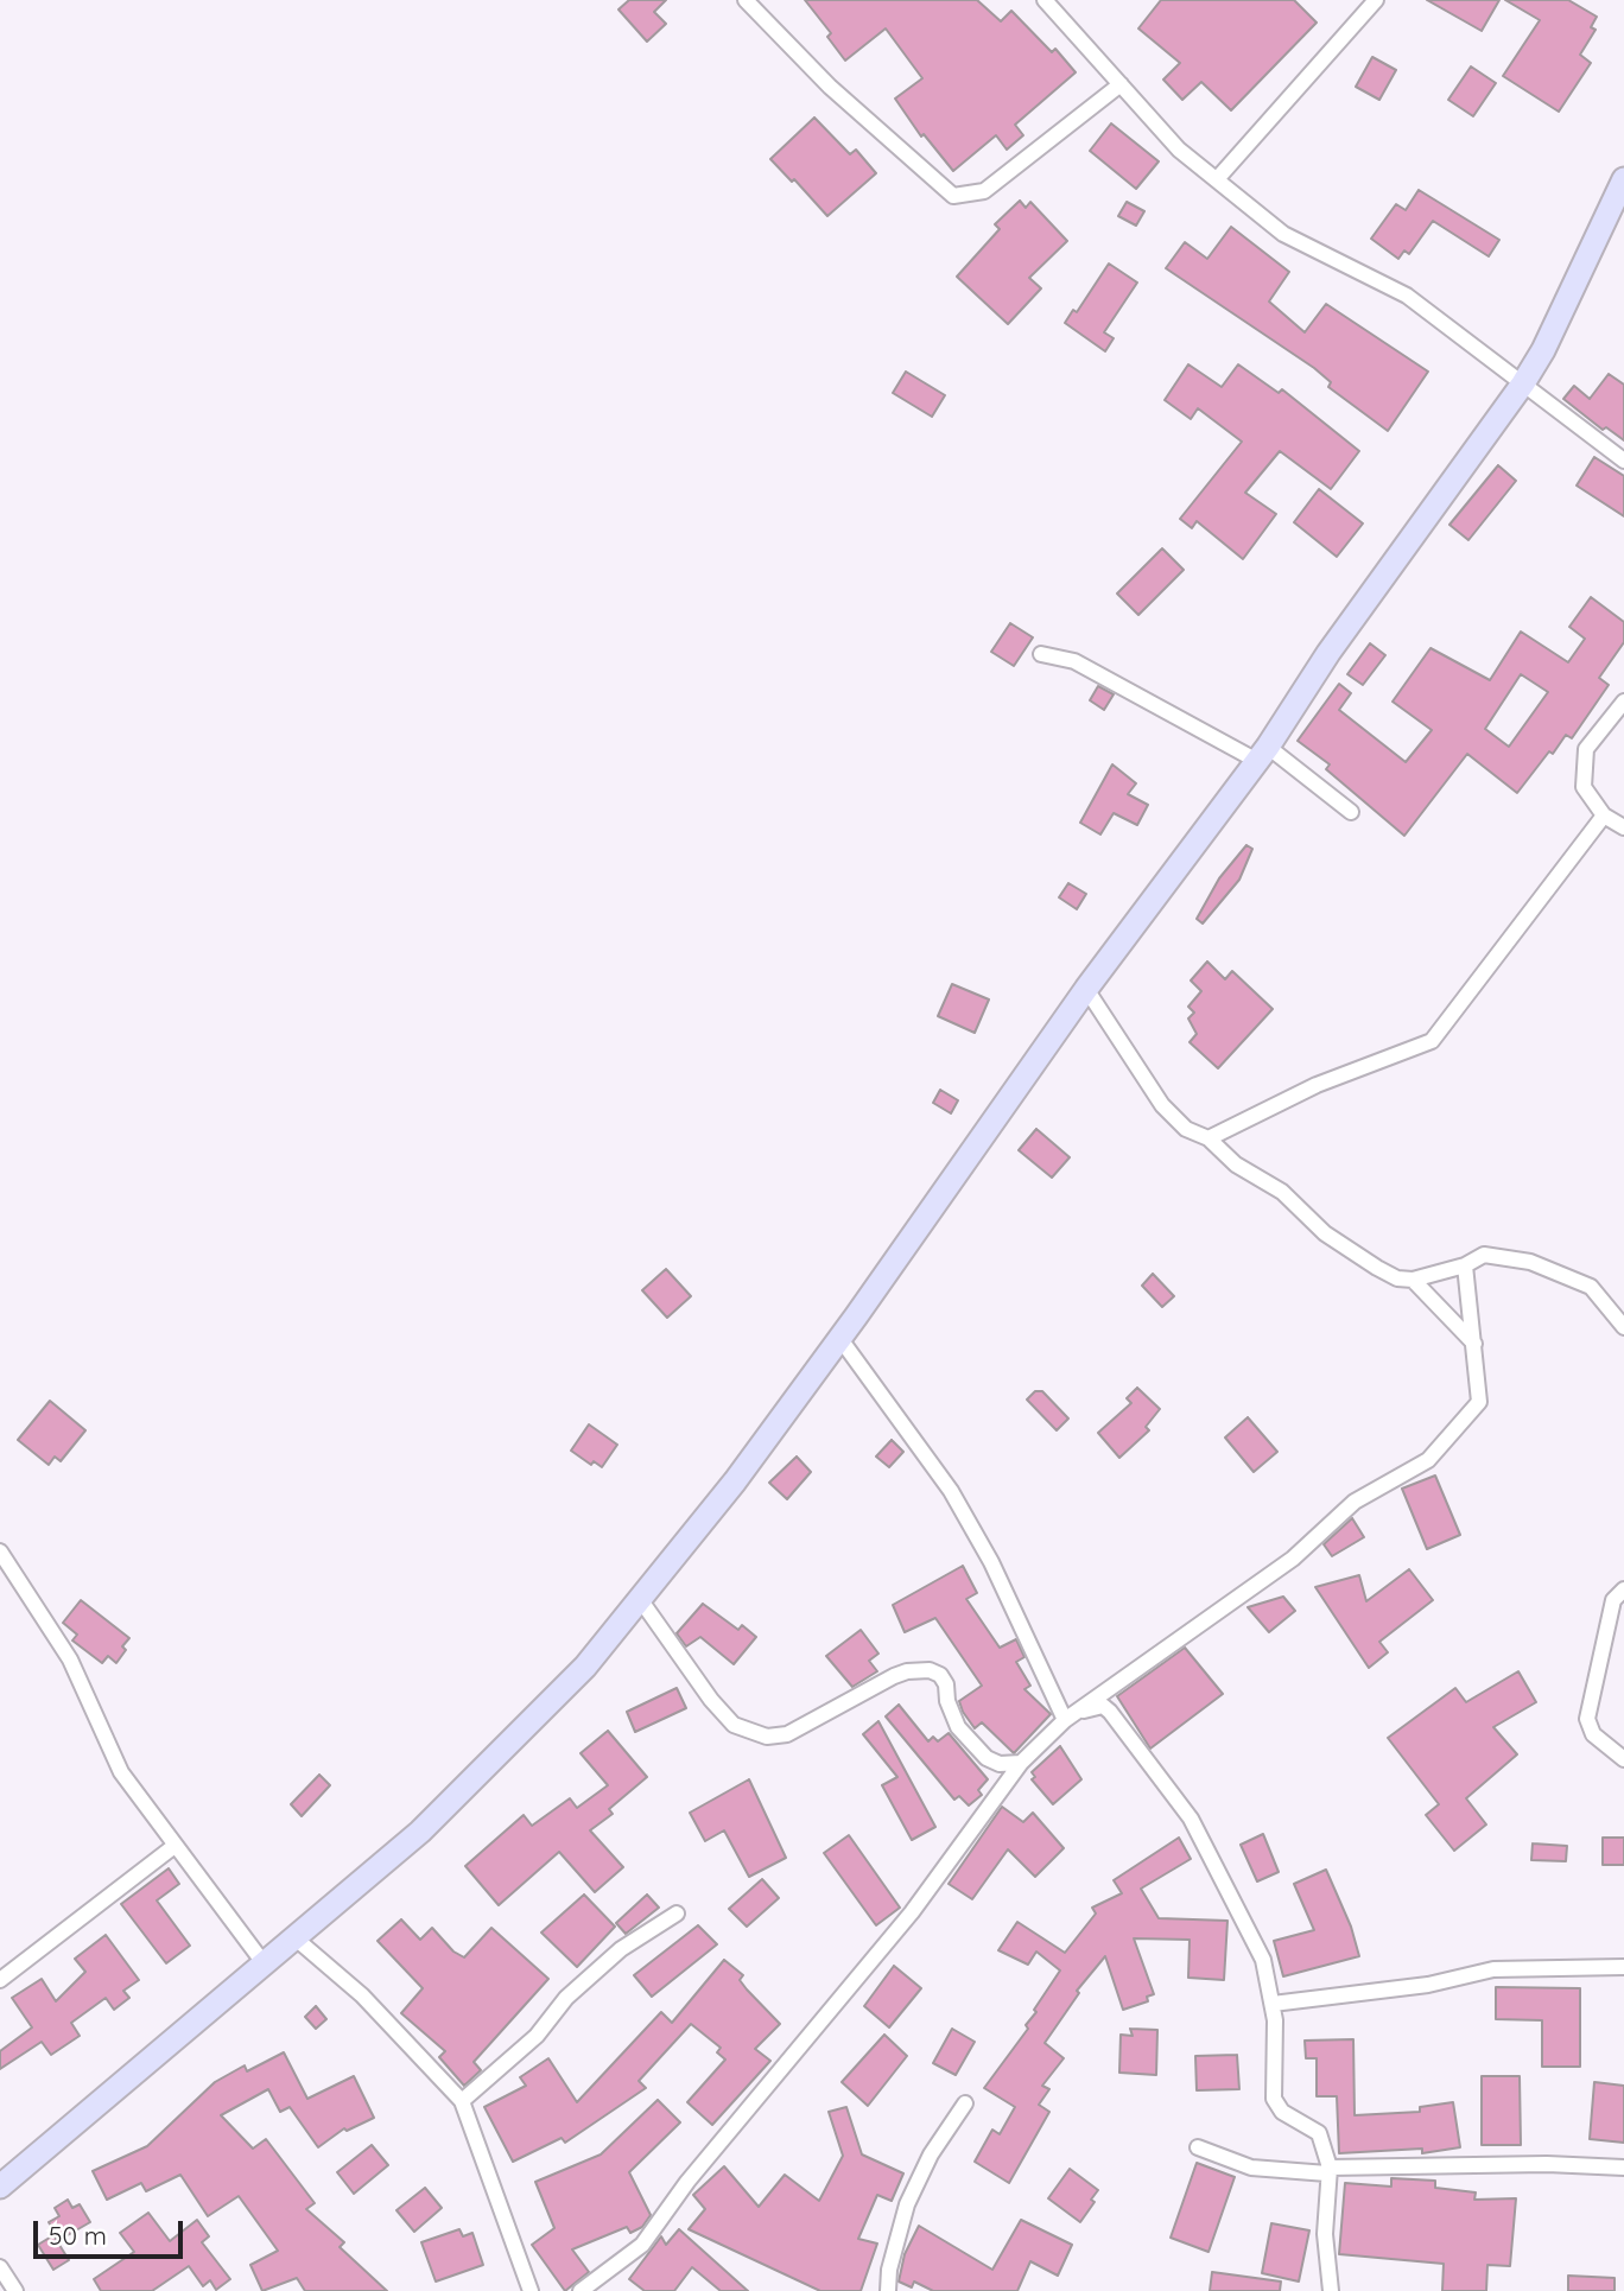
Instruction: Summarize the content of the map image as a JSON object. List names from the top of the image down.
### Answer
{
  "scale_bar": "50 m"
}
